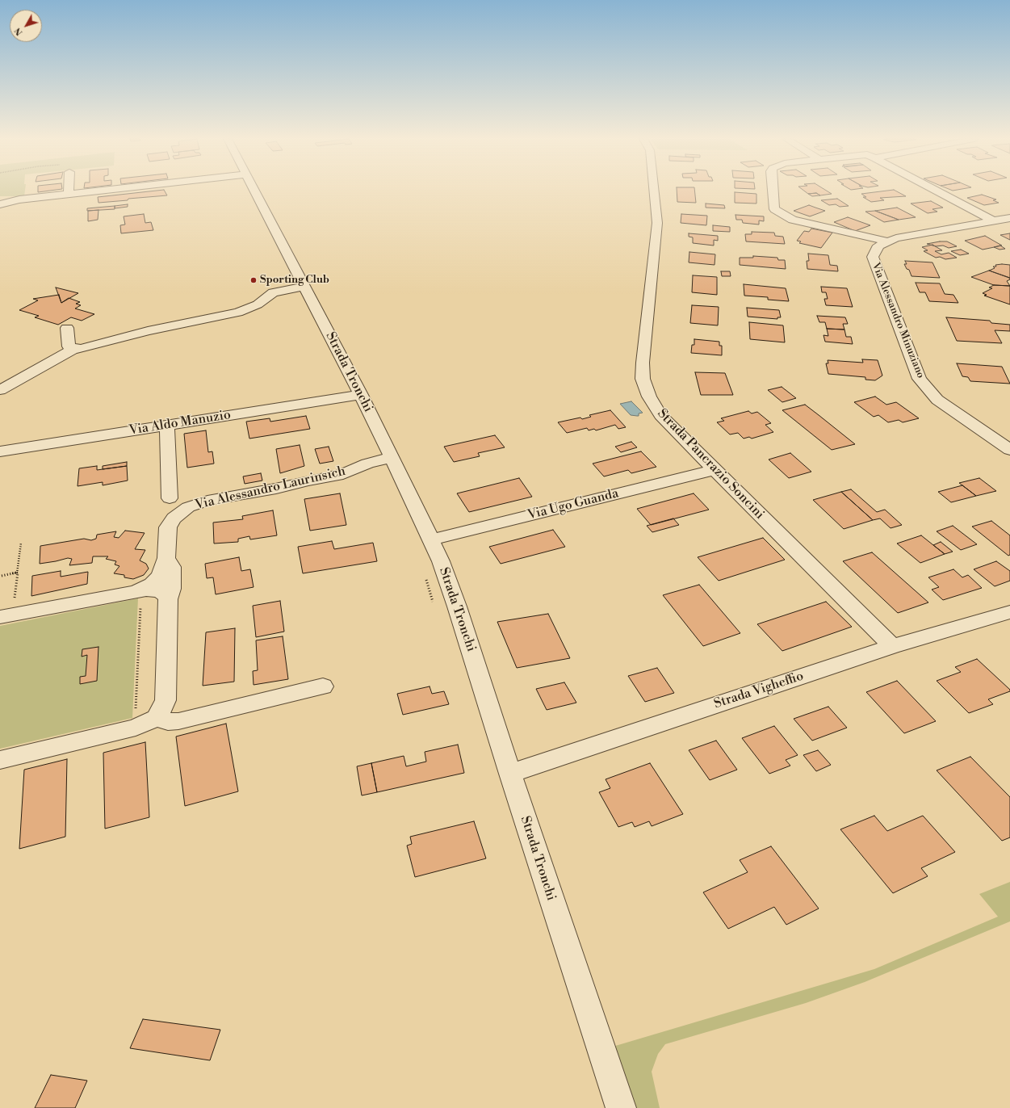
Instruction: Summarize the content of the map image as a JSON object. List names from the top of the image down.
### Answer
{
  "streets": {
    "street": [
      "Via Alessandro Minuziano",
      "Strada Tronchi",
      "Via Aldo Manuzio",
      "Strada Pancrazio Soncini",
      "Via Alessandro Laurinsich",
      "Via Ugo Guanda",
      "Strada Vigheffio"
    ]
  },
  "crossings": [
    ["Strada Tronchi", "Via Aldo Manuzio"],
    ["Strada Tronchi", "Via Alessandro Laurinsich"],
    ["Strada Tronchi", "Via Ugo Guanda"],
    ["Strada Tronchi", "Strada Vigheffio"],
    ["Strada Pancrazio Soncini", "Via Ugo Guanda"],
    ["Strada Pancrazio Soncini", "Strada Vigheffio"]
  ],
  "places": ["Sporting Club"],
  "north": "bottom left"
}
